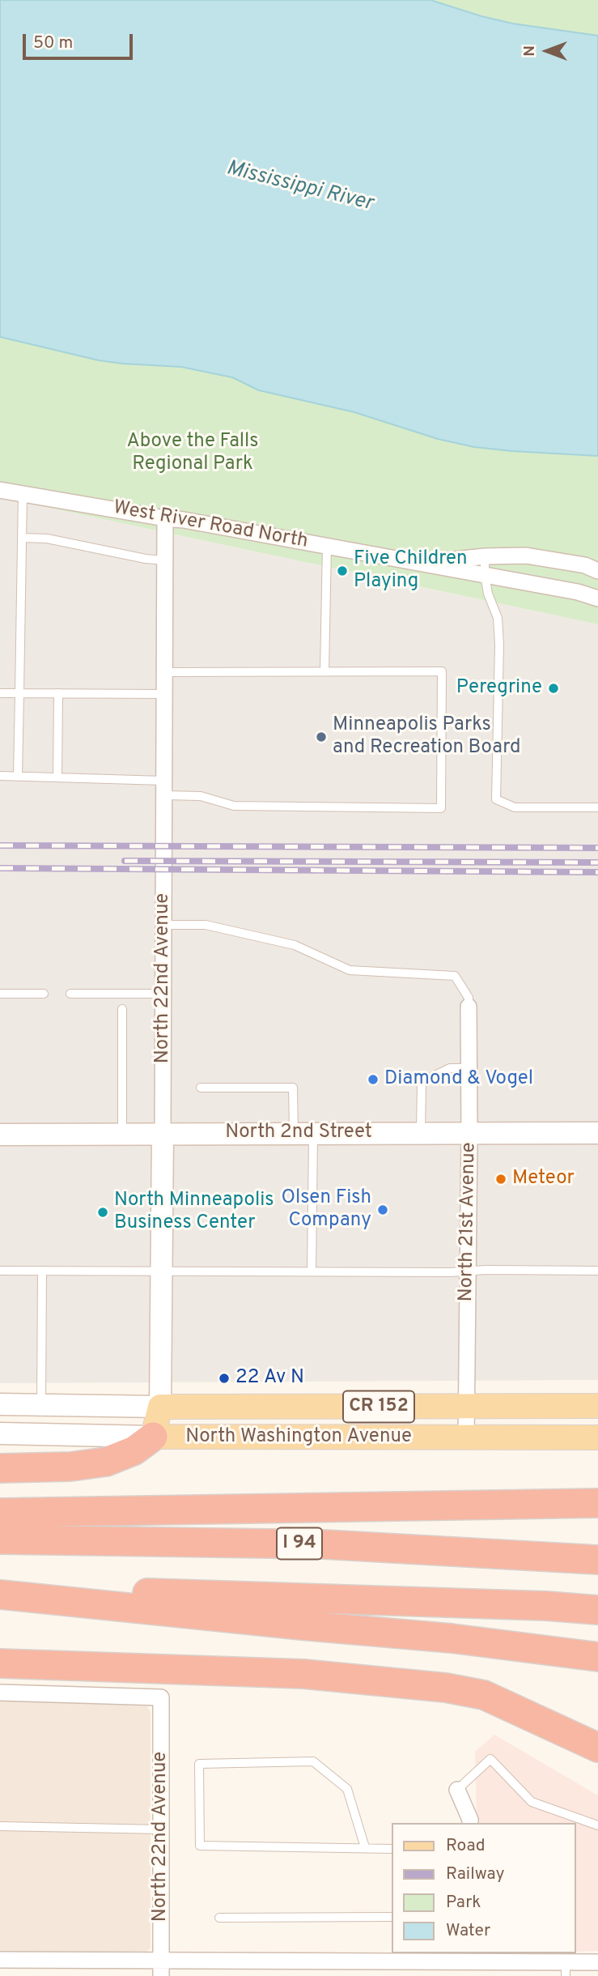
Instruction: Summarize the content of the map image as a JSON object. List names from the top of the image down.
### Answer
{
  "streets": {
    "highway": ["I 94"],
    "main road": ["North 22nd Avenue", "CR 152", "North Washington Avenue"],
    "street": ["West River Road North", "North 2nd Street", "North 21st Avenue"]
  },
  "crossings": [
    ["West River Road North", "North 22nd Avenue"],
    ["North 22nd Avenue", "North 2nd Street"],
    ["North 22nd Avenue", "North Washington Avenue"],
    ["North 2nd Street", "North 21st Avenue"],
    ["North 21st Avenue", "North Washington Avenue"]
  ],
  "water": ["Mississippi River"],
  "parks": ["Above the Falls Regional Park"],
  "places": [
    "Five Children Playing",
    "Peregrine",
    "Minneapolis Parks and Recreation Board",
    "Diamond & Vogel",
    "Meteor",
    "Olsen Fish Company",
    "North Minneapolis Business Center",
    "22 Av N"
  ],
  "legend": [
    "Road",
    "Railway",
    "Park",
    "Water"
  ],
  "scale_bar": "50 m",
  "north": "left"
}
